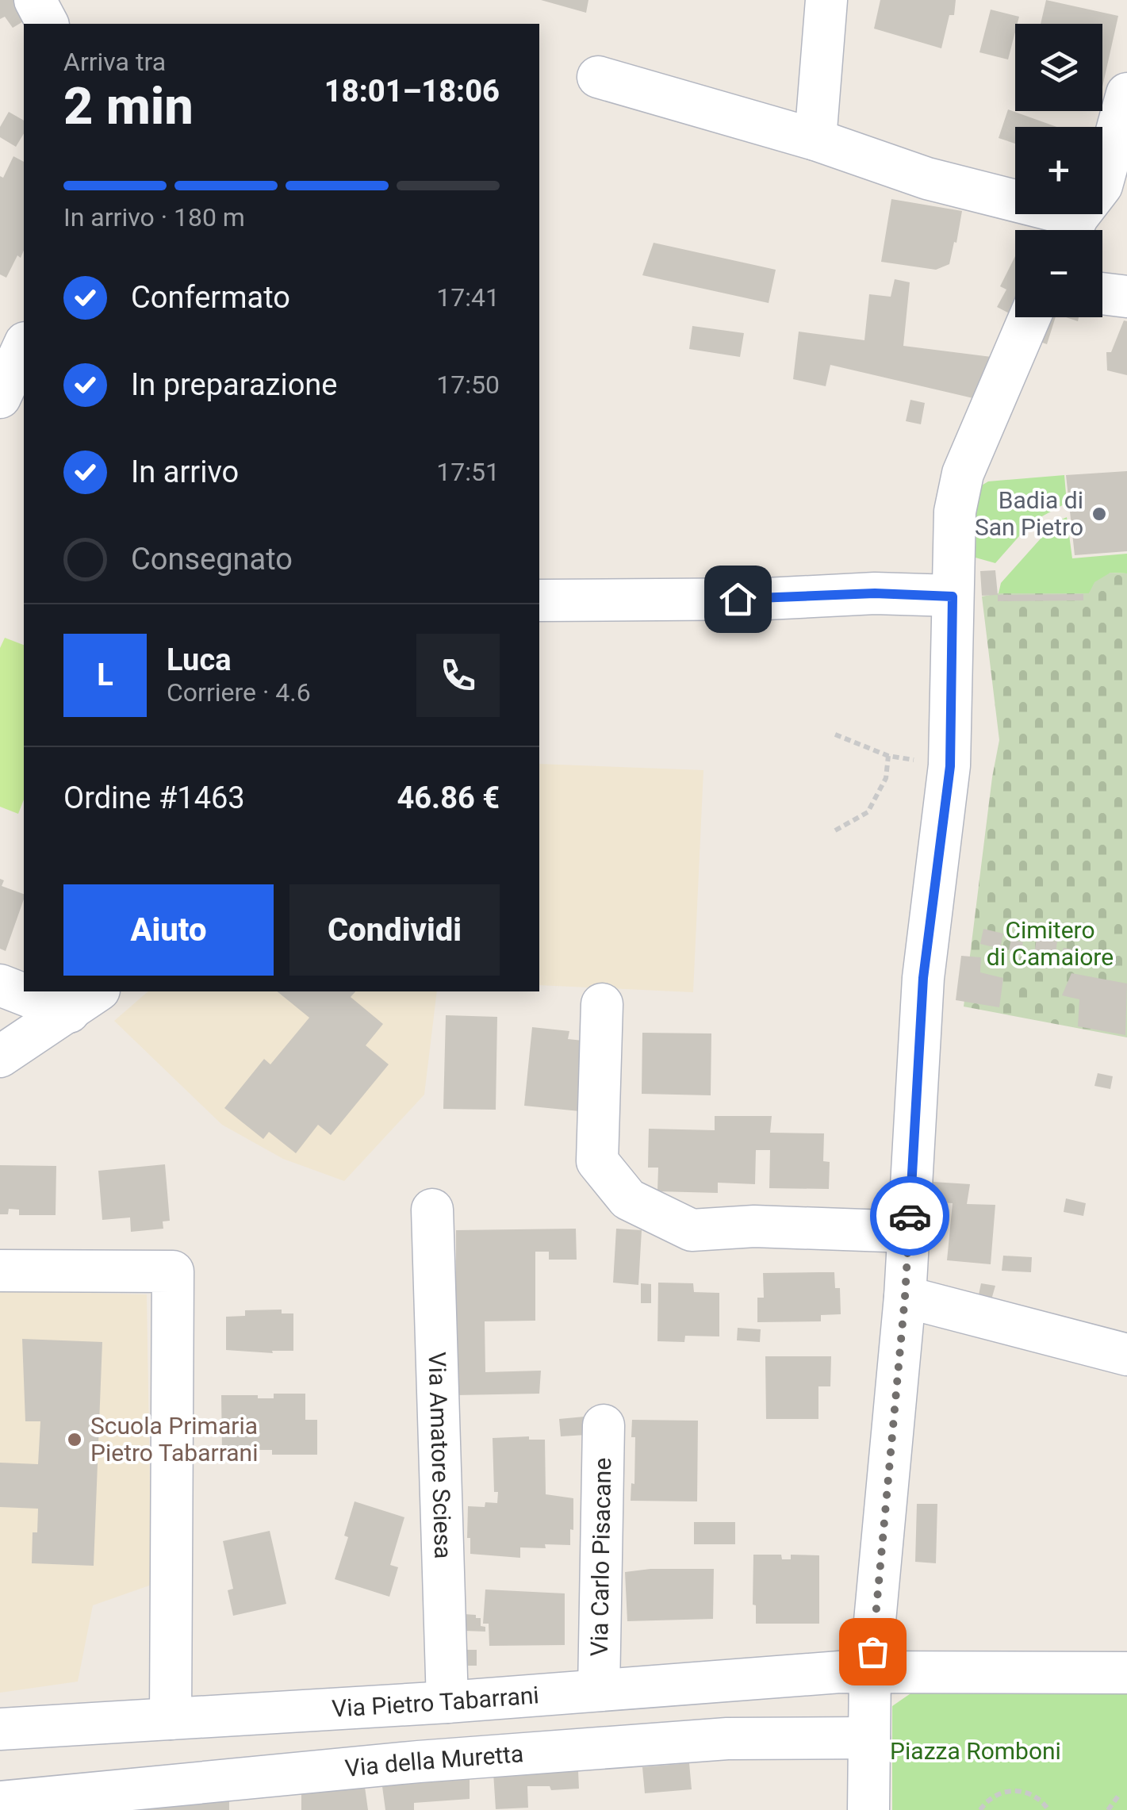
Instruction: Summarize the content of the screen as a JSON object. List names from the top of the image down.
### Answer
{
  "streets": {
    "street": [
      "Via Amatore Sciesa",
      "Via Carlo Pisacane",
      "Via Pietro Tabarrani",
      "Via della Muretta"
    ]
  },
  "crossings": [
    ["Via Amatore Sciesa", "Via Pietro Tabarrani"],
    ["Via Carlo Pisacane", "Via Pietro Tabarrani"]
  ],
  "parks": ["Cimitero di Camaiore", "Piazza Romboni"],
  "places": ["Badia di San Pietro", "Scuola Primaria Pietro Tabarrani"],
  "page": {
    "map_buttons": ["+", "−"],
    "heading": ["2 min", "Arriva tra", "18:01–18:06"],
    "panel": [
      "Luca",
      "Corriere · 4.6",
      "Ordine #1463",
      "46.86 €"
    ],
    "bar": "In arrivo · 180 m",
    "list": [
      ["Confermato", "17:41"],
      ["In preparazione", "17:50"],
      ["In arrivo", "17:51"],
      "Consegnato"
    ],
    "round": "L",
    "buttons": ["Aiuto", "Condividi"]
  }
}
